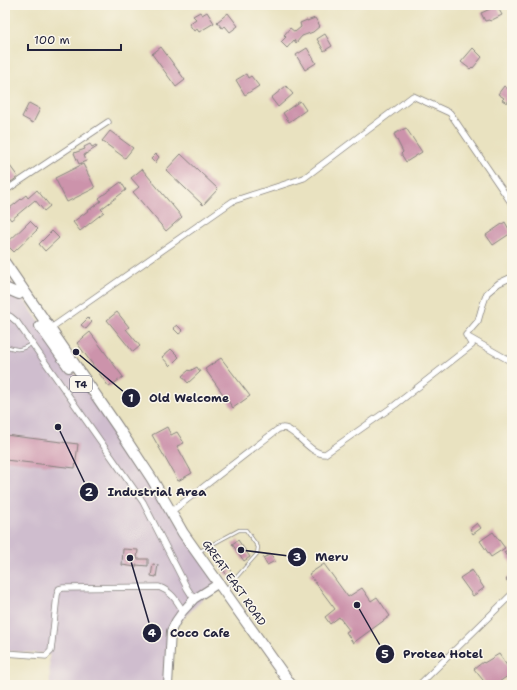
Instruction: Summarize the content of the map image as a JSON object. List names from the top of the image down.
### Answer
{
  "streets": {
    "highway": ["T4", "GREAT EAST ROAD"]
  },
  "places": [
    "Old Welcome",
    "Industrial Area",
    "Meru",
    "Coco Cafe",
    "Protea Hotel"
  ],
  "scale_bar": "100 m"
}
